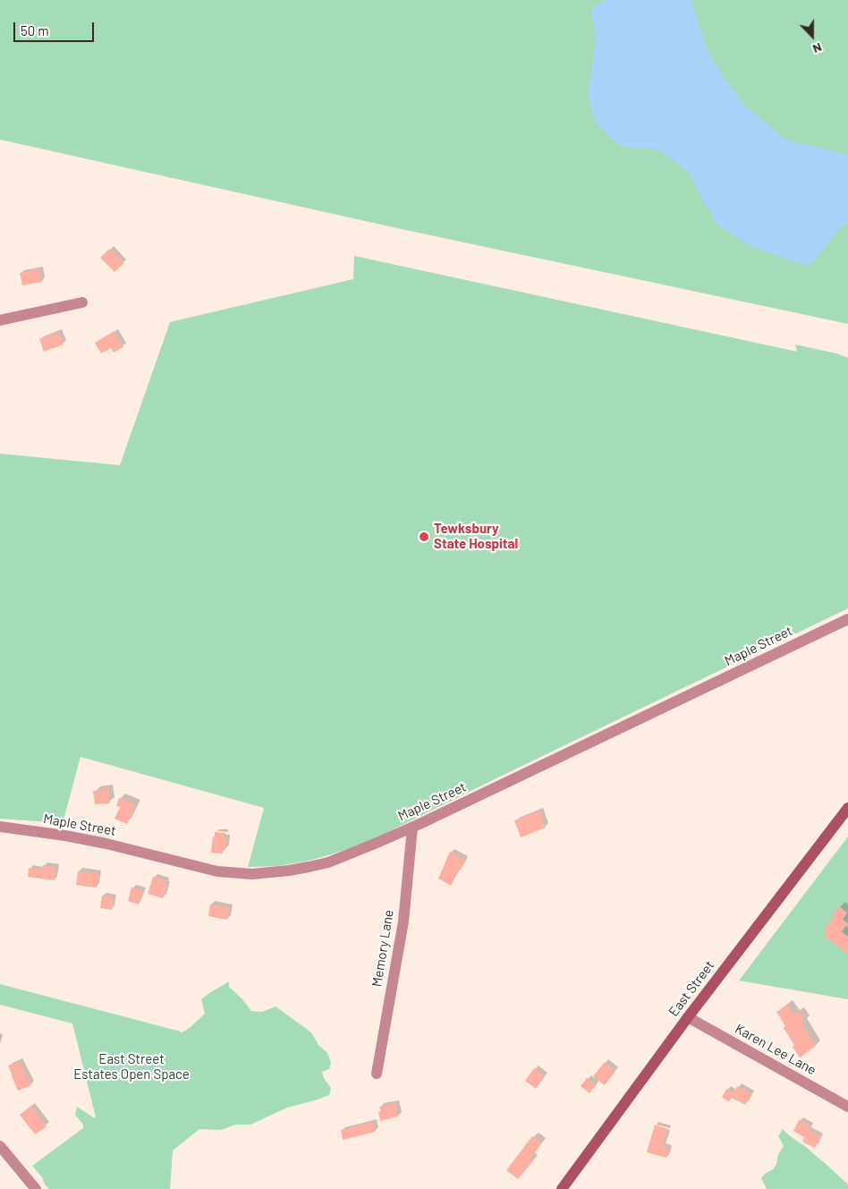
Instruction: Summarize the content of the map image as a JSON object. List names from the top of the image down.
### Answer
{
  "streets": {
    "main road": ["East Street"],
    "street": ["Maple Street", "Memory Lane", "Karen Lee Lane"]
  },
  "crossings": [
    ["Maple Street", "Memory Lane"],
    ["East Street", "Karen Lee Lane"]
  ],
  "parks": ["East Street Estates Open Space"],
  "places": ["Tewksbury State Hospital"],
  "scale_bar": "50 m",
  "north": "bottom"
}
